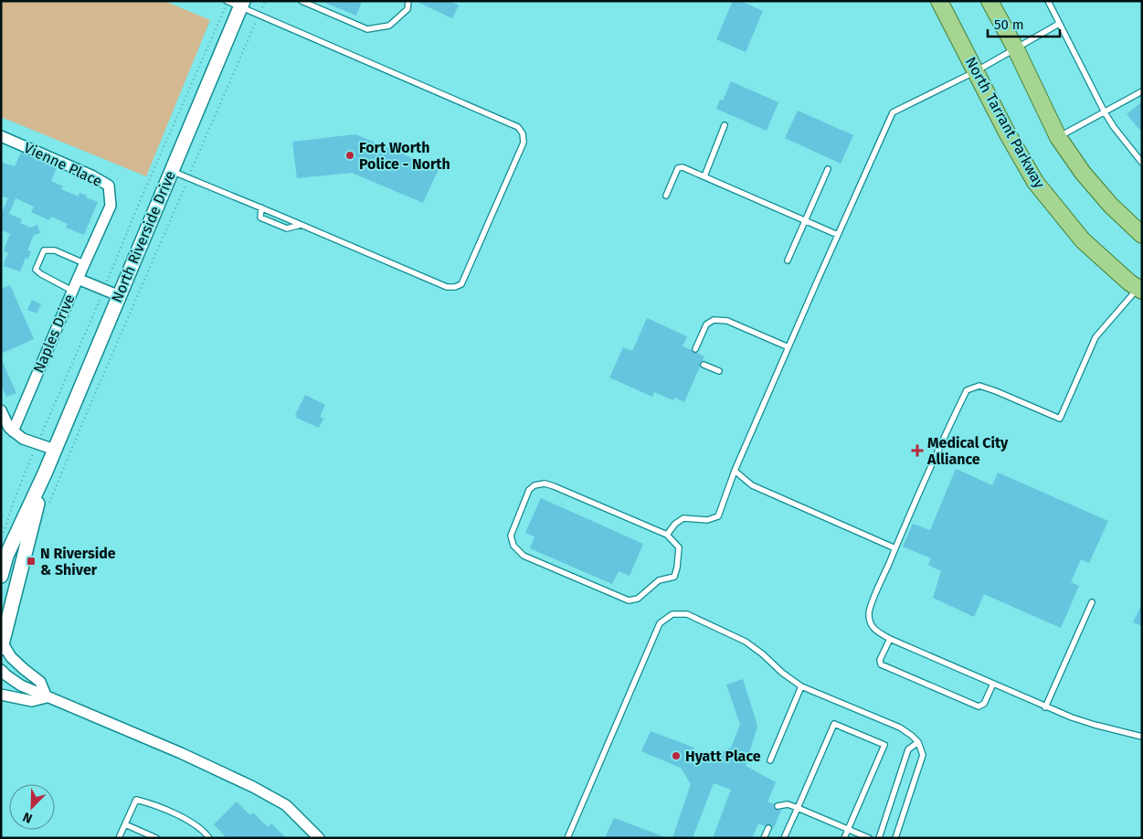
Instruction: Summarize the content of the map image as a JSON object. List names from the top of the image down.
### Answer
{
  "streets": {
    "main road": ["North Tarrant Parkway", "North Riverside Drive"],
    "street": ["Vienne Place", "Naples Drive"]
  },
  "crossings": [
    ["Vienne Place", "Naples Drive"],
    ["North Riverside Drive", "Naples Drive"]
  ],
  "places": {
    "other": ["Fort Worth Police - North", "Hyatt Place"],
    "health": ["Medical City Alliance"],
    "transit": ["N Riverside & Shiver"]
  },
  "scale_bar": "50 m",
  "north": "bottom left"
}
